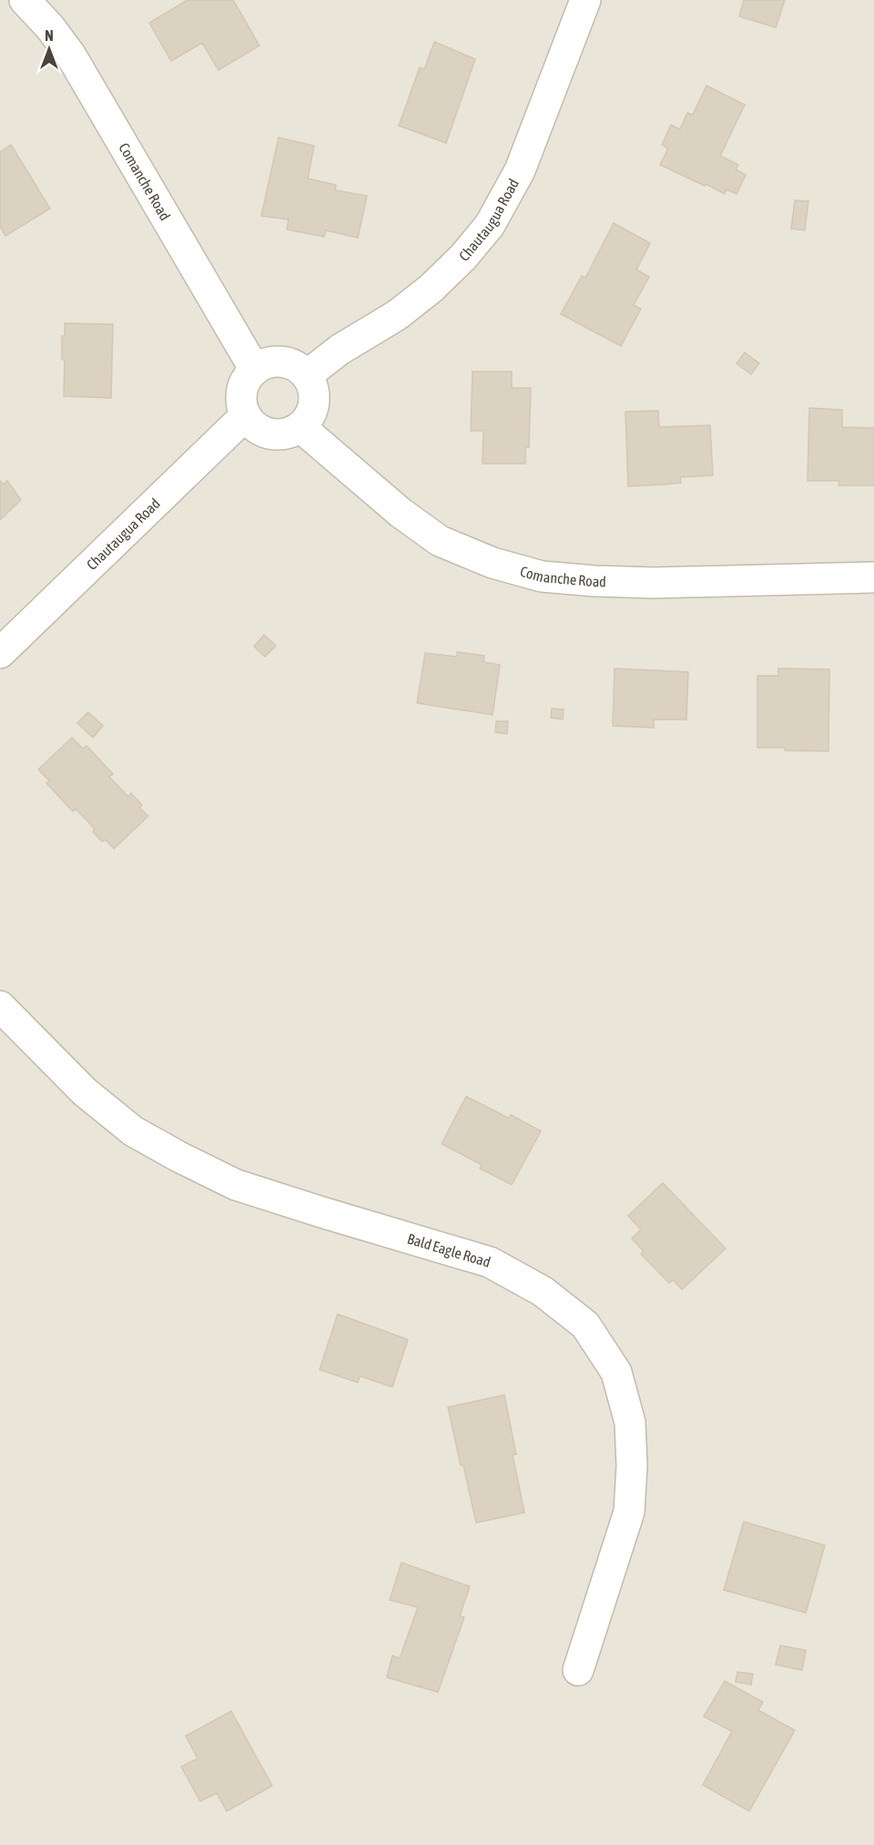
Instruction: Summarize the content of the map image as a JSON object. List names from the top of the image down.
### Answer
{
  "streets": {
    "street": ["Comanche Road", "Chautaugua Road", "Bald Eagle Road"]
  },
  "crossings": [
    ["Comanche Road", "Chautaugua Road"]
  ],
  "north": "top"
}
